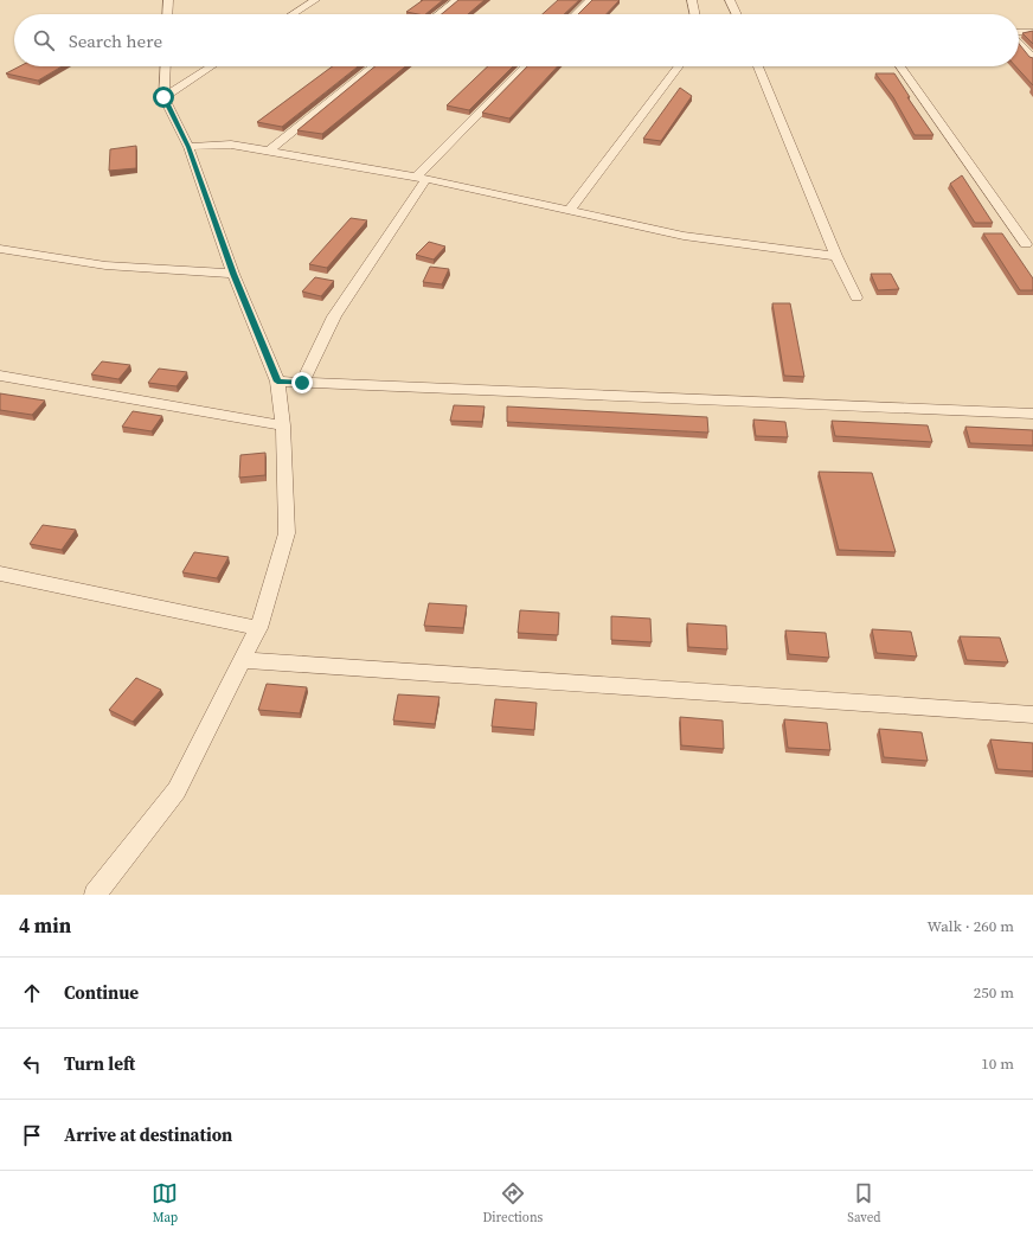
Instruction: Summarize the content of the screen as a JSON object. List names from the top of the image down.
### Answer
{
  "page": {
    "search": "Search here",
    "heading": ["4 min", "Walk · 260 m"],
    "list": [
      ["Continue", "250 m"],
      ["Turn left", "10 m"],
      "Arrive at destination"
    ],
    "nav": ["Map", "Directions", "Saved"]
  }
}
